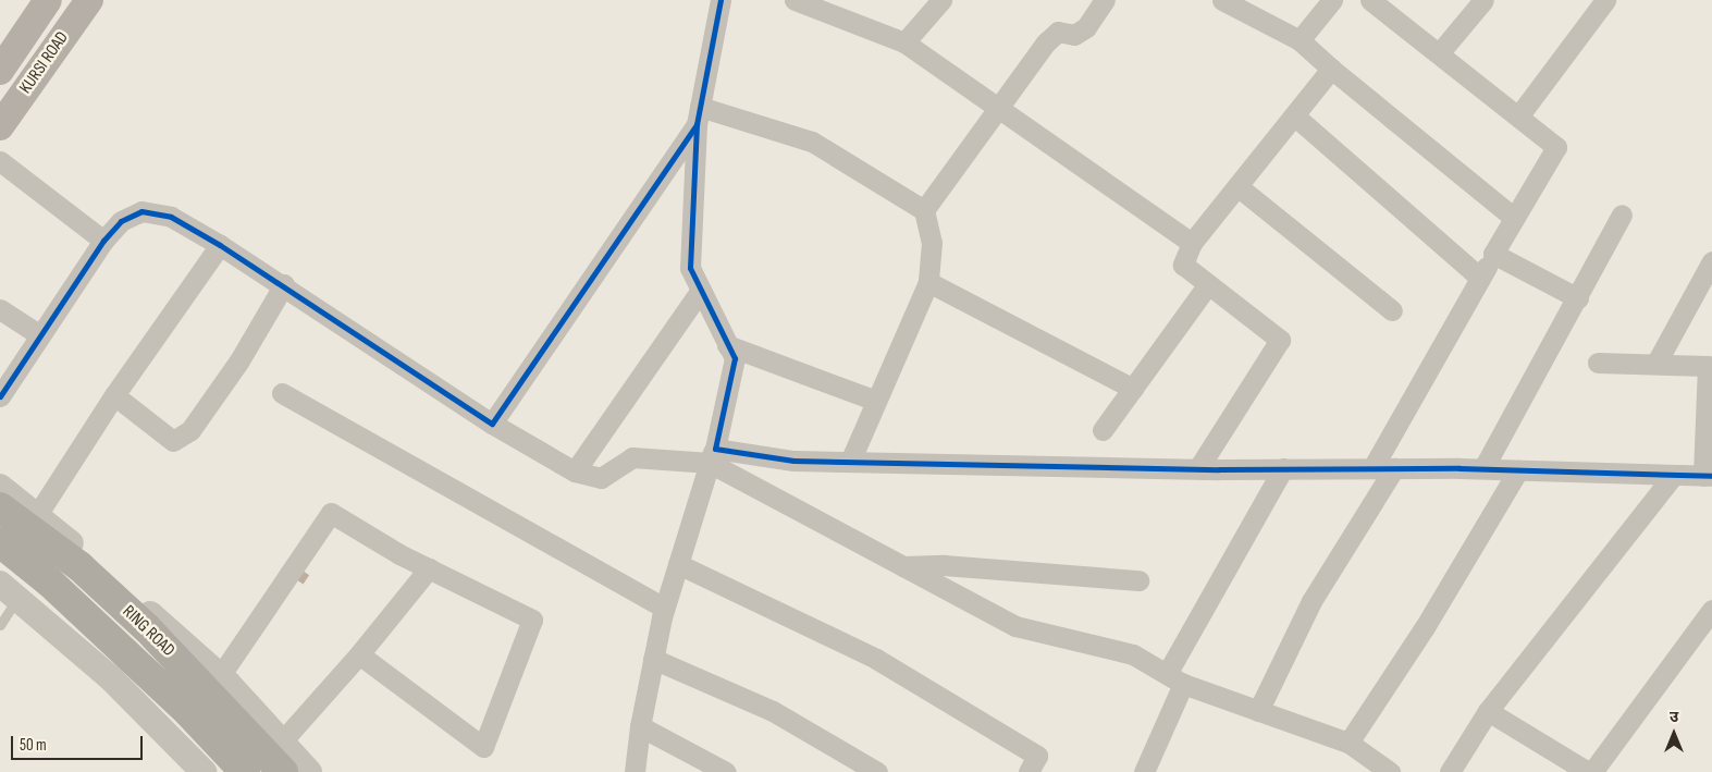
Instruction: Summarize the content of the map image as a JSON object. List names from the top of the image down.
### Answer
{
  "streets": {
    "highway": ["RING ROAD"],
    "main road": ["KURSI ROAD"]
  },
  "scale_bar": "50 m",
  "north": "top"
}
